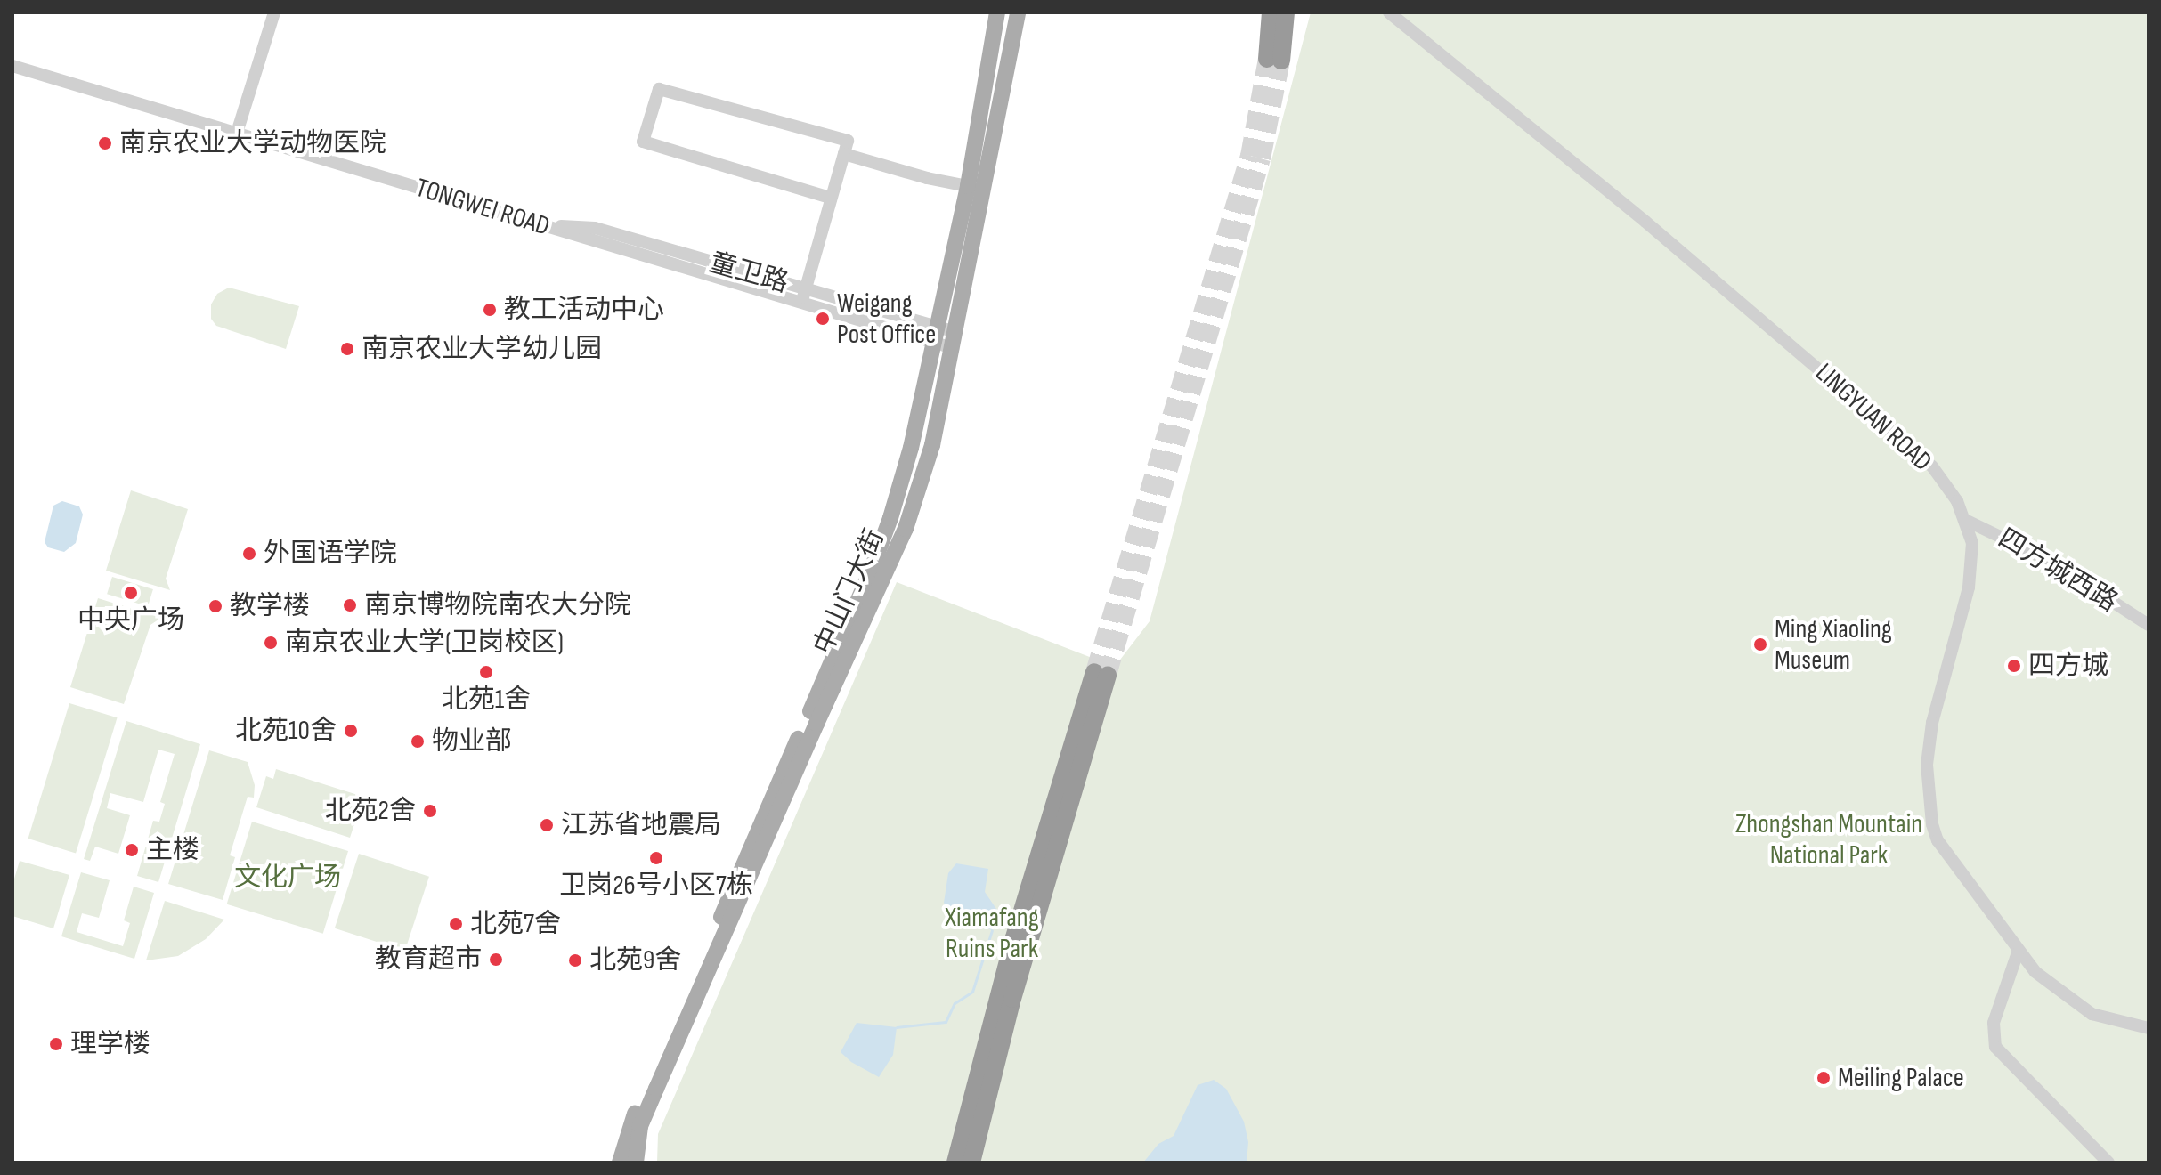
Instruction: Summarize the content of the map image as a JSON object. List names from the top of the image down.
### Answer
{
  "streets": {
    "main road": ["中山门大街"],
    "street": [
      "TONGWEI ROAD",
      "童卫路",
      "LINGYUAN ROAD",
      "四方城西路"
    ]
  },
  "crossings": [
    ["TONGWEI ROAD", "童卫路"],
    ["TONGWEI ROAD", "中山门大街"],
    ["童卫路", "中山门大街"],
    ["LINGYUAN ROAD", "四方城西路"]
  ],
  "parks": ["Zhongshan Mountain National Park", "文化广场", "Xiamafang Ruins Park"],
  "places": [
    "南京农业大学动物医院",
    "教工活动中心",
    "Weigang Post Office",
    "南京农业大学幼儿园",
    "外国语学院",
    "中央广场",
    "南京博物院南农大分院",
    "教学楼",
    "南京农业大学(卫岗校区)",
    "Ming Xiaoling Museum",
    "四方城",
    "北苑1舍",
    "北苑10舍",
    "物业部",
    "北苑2舍",
    "江苏省地震局",
    "主楼",
    "卫岗26号小区7栋",
    "北苑7舍",
    "教育超市",
    "北苑9舍",
    "理学楼",
    "Meiling Palace"
  ]
}
